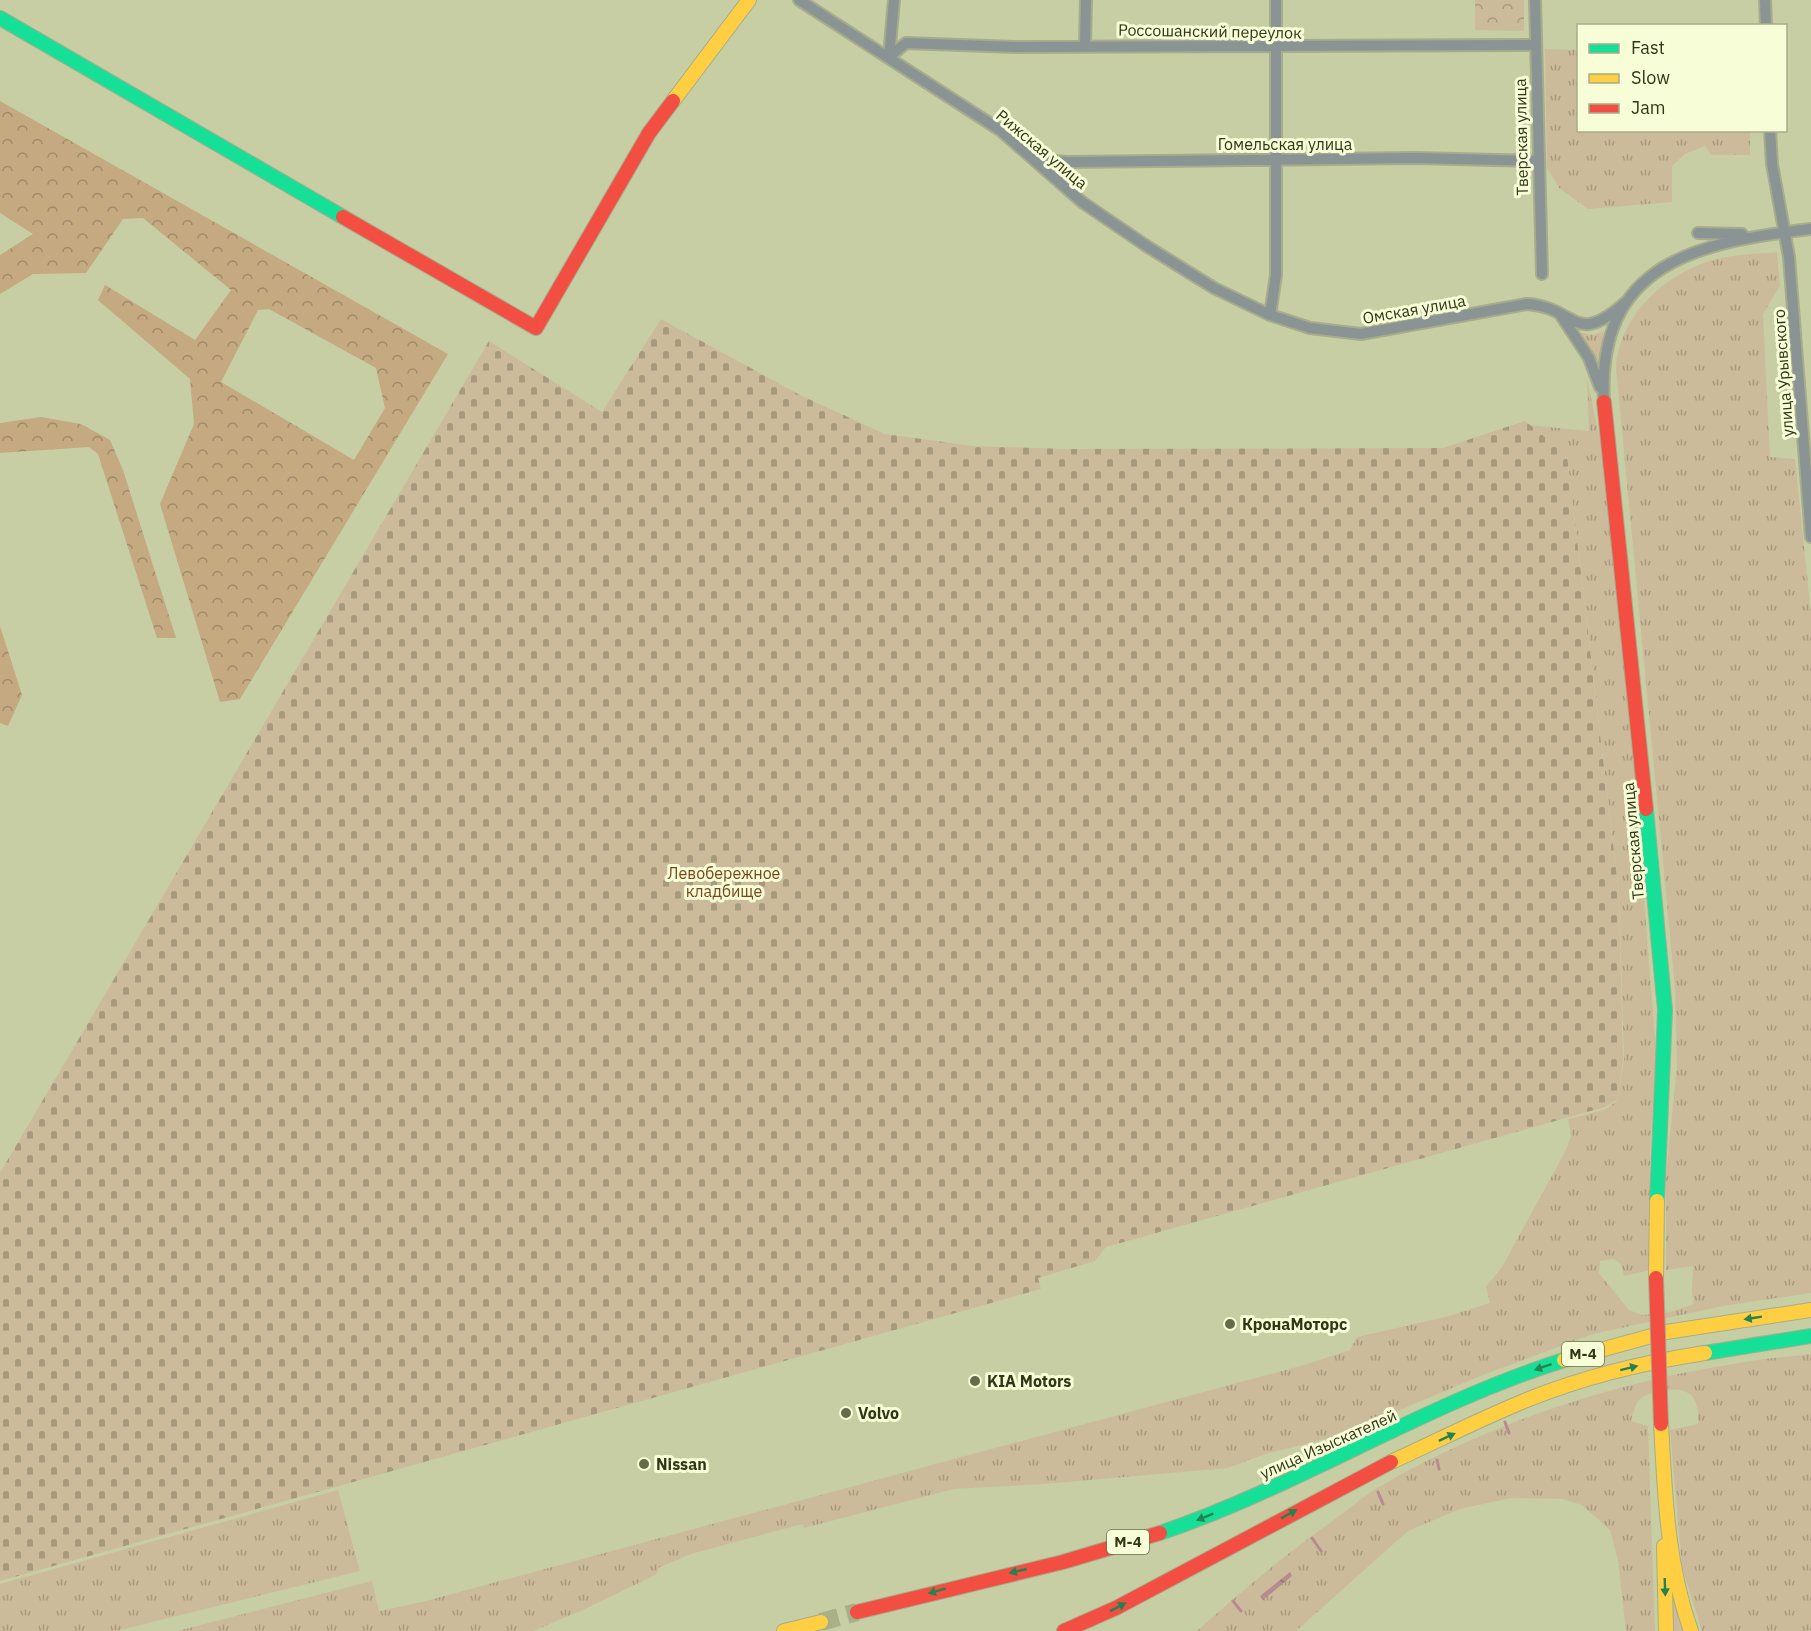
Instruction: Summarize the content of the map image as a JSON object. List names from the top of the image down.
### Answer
{
  "streets": {
    "main road": ["Тверская улица", "М-4", "улица Изыскателей"],
    "street": [
      "Россошанский переулок",
      "Гомельская улица",
      "Рижская улица",
      "Омская улица",
      "улица Урывского"
    ]
  },
  "crossings": [
    ["Россошанский переулок", "Тверская улица"],
    ["Россошанский переулок", "Рижская улица"],
    ["Тверская улица", "Гомельская улица"],
    ["Гомельская улица", "Рижская улица"],
    ["Рижская улица", "Омская улица"]
  ],
  "parks": ["Левобережное кладбище"],
  "places": [
    "КронаМоторс",
    "KIA Motors",
    "Volvo",
    "Nissan"
  ],
  "legend": ["Fast", "Slow", "Jam"]
}
